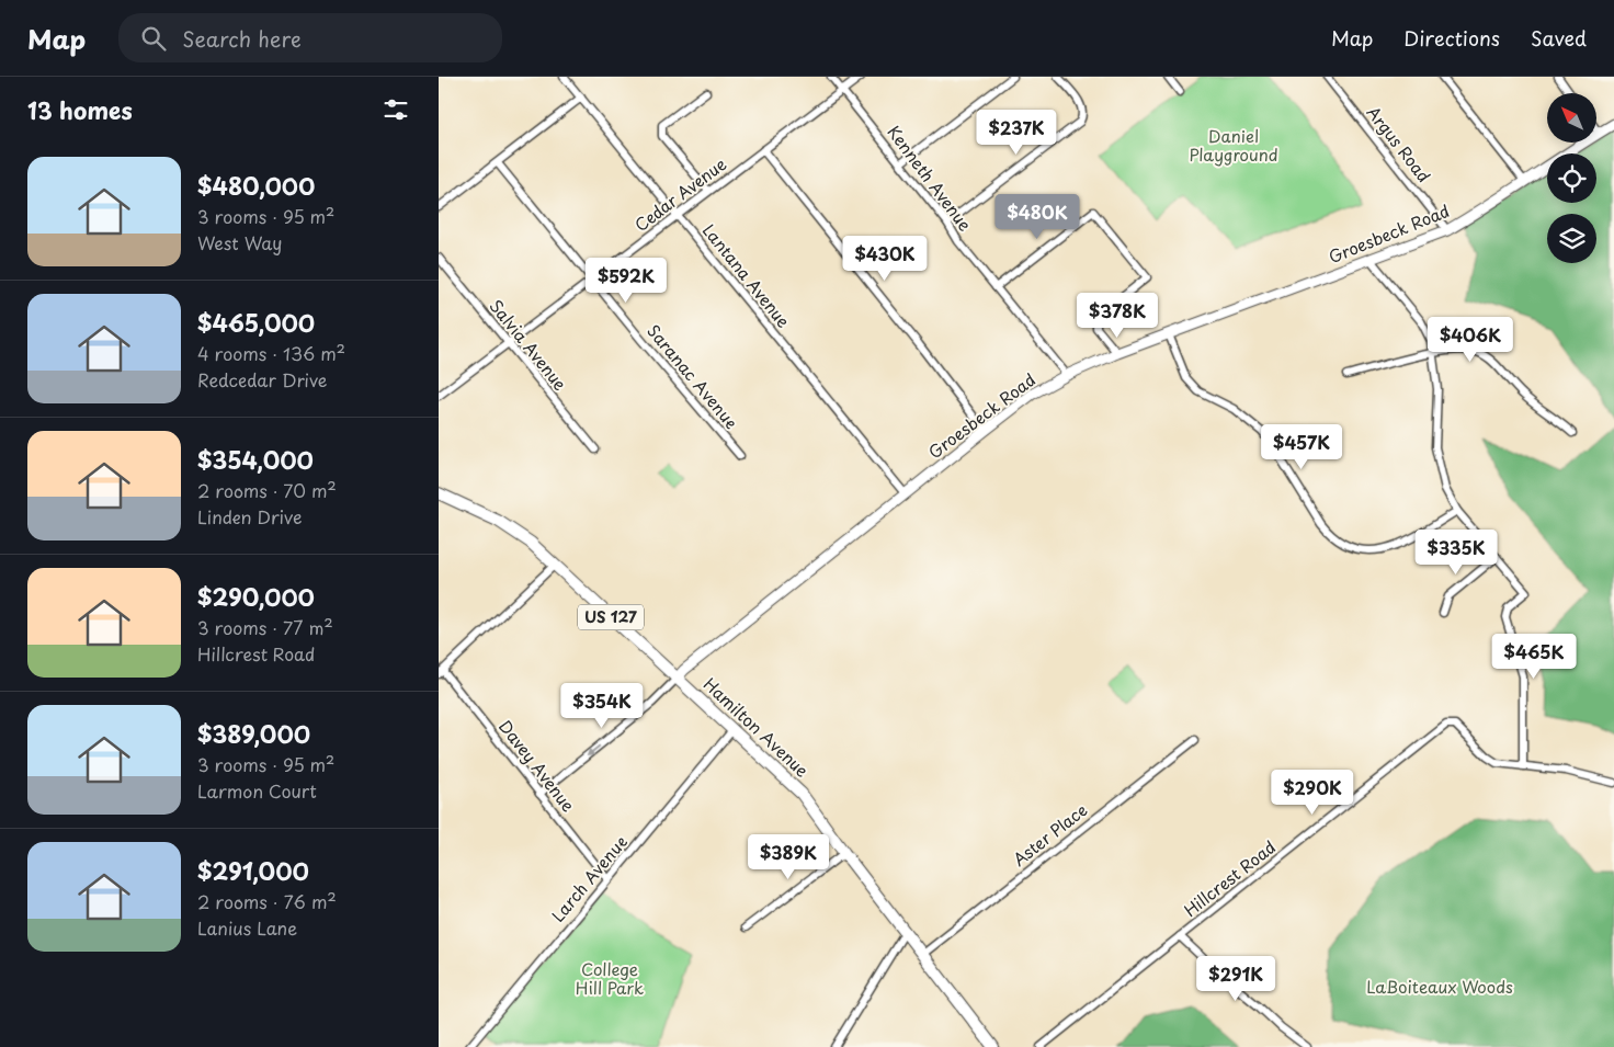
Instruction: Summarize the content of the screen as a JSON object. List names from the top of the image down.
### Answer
{
  "streets": {
    "main road": ["US 127", "Hamilton Avenue"],
    "street": [
      "Argus Road",
      "Kenneth Avenue",
      "Cedar Avenue",
      "Groesbeck Road",
      "Lantana Avenue",
      "Salvia Avenue",
      "Saranac Avenue",
      "Davey Avenue",
      "Aster Place",
      "Larch Avenue",
      "Hillcrest Road"
    ]
  },
  "crossings": [
    ["Argus Road", "Groesbeck Road"],
    ["Kenneth Avenue", "Cedar Avenue"],
    ["Kenneth Avenue", "Groesbeck Road"],
    ["Cedar Avenue", "Lantana Avenue"],
    ["Cedar Avenue", "Salvia Avenue"],
    ["Cedar Avenue", "Saranac Avenue"],
    ["Groesbeck Road", "Lantana Avenue"],
    ["Groesbeck Road", "Hamilton Avenue"],
    ["Hamilton Avenue", "Aster Place"],
    ["Hamilton Avenue", "Larch Avenue"],
    ["Davey Avenue", "Larch Avenue"]
  ],
  "parks": ["Daniel Playground", "College Hill Park", "LaBoiteaux Woods"],
  "north": "top left",
  "page": {
    "header": "Map",
    "search": "Search here",
    "nav": ["Map", "Directions", "Saved"],
    "heading": "13 homes",
    "price": [
      "$237K",
      "$480K",
      "$430K",
      "$592K",
      "$378K",
      "$406K",
      "$457K",
      "$335K",
      "$465K",
      "$354K",
      "$290K",
      "$389K",
      "$291K"
    ],
    "list": [
      {
        "name": "$480,000",
        "note": "3 rooms · 95 m² · West Way"
      },
      {
        "name": "$465,000",
        "note": "4 rooms · 136 m² · Redcedar Drive"
      },
      {
        "name": "$354,000",
        "note": "2 rooms · 70 m² · Linden Drive"
      },
      {
        "name": "$290,000",
        "note": "3 rooms · 77 m² · Hillcrest Road"
      },
      {
        "name": "$389,000",
        "note": "3 rooms · 95 m² · Larmon Court"
      },
      {
        "name": "$291,000",
        "note": "2 rooms · 76 m² · Lanius Lane"
      }
    ]
  }
}
